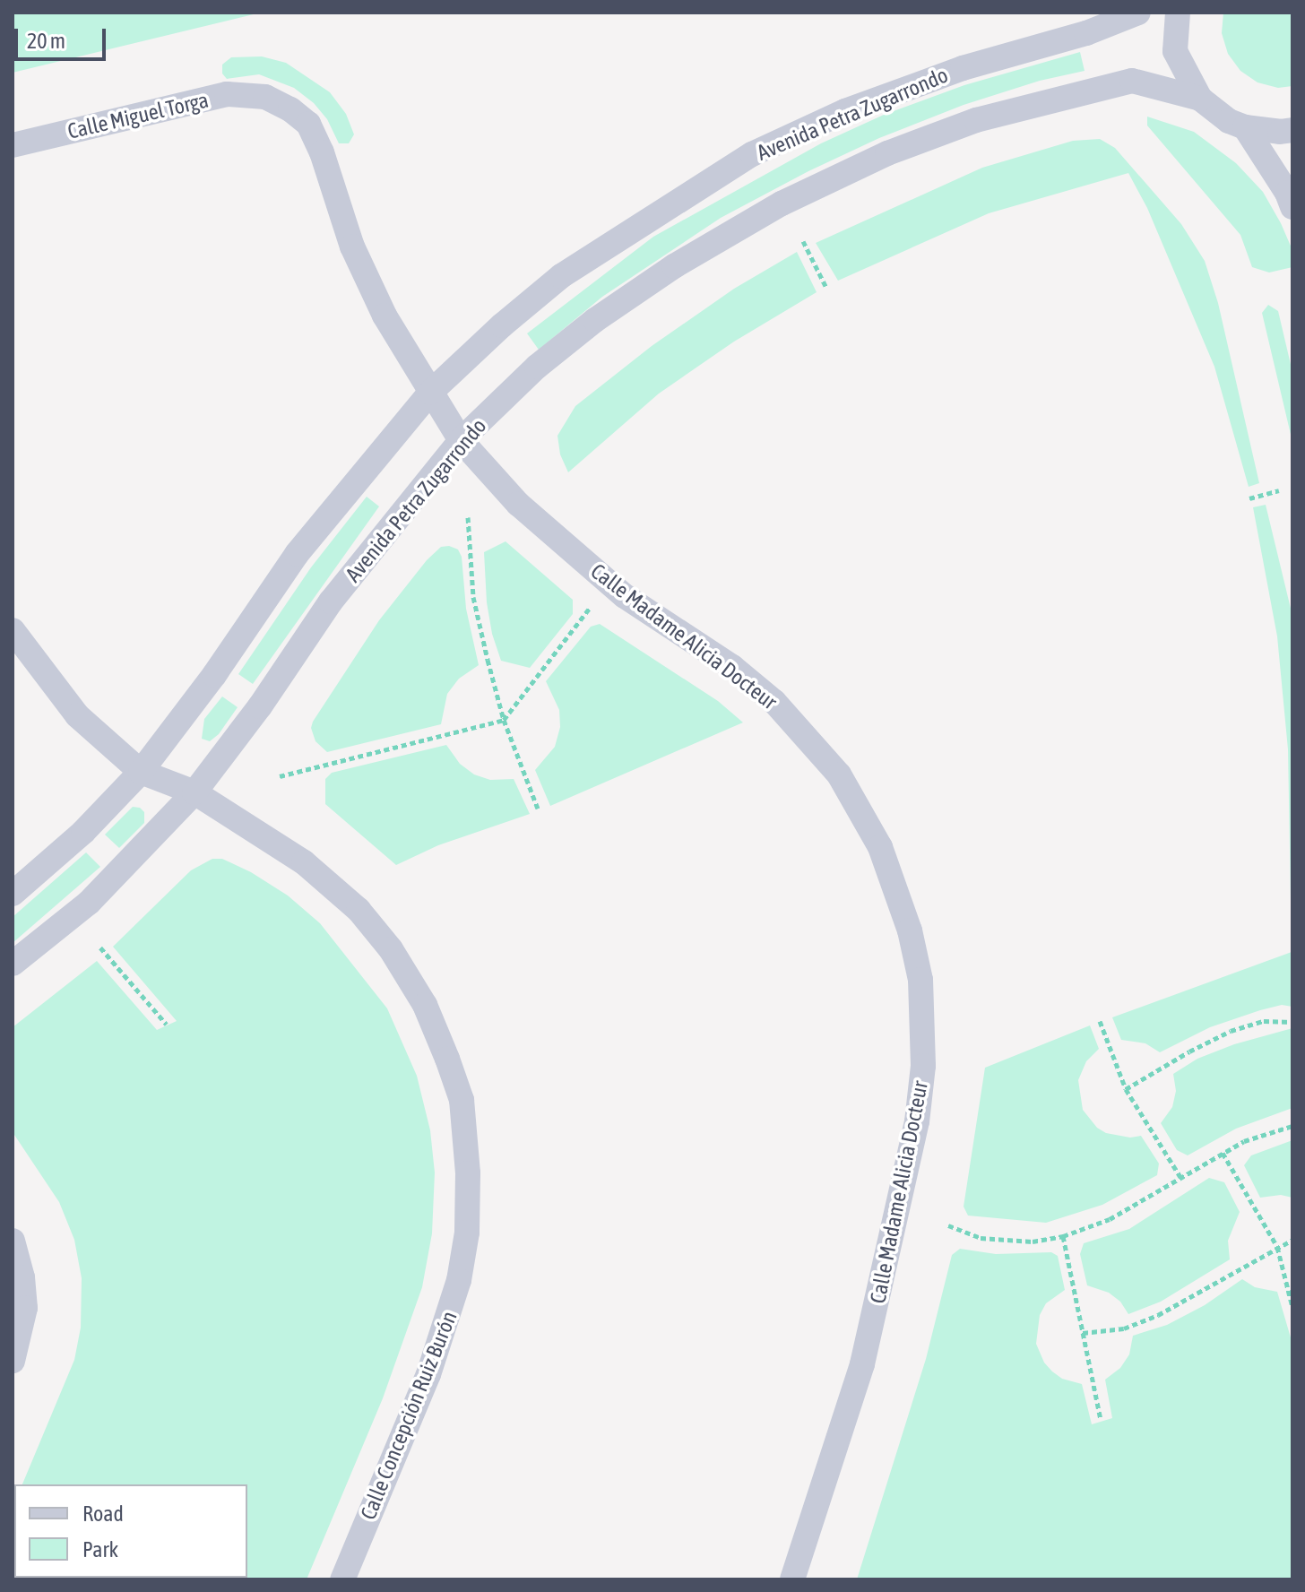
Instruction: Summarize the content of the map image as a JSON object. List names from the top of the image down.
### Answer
{
  "streets": {
    "street": [
      "Avenida Petra Zugarrondo",
      "Calle Miguel Torga",
      "Calle Madame Alicia Docteur",
      "Calle Concepción Ruiz Burón"
    ]
  },
  "crossings": [
    ["Avenida Petra Zugarrondo", "Calle Madame Alicia Docteur"],
    ["Avenida Petra Zugarrondo", "Calle Concepción Ruiz Burón"],
    ["Calle Miguel Torga", "Calle Madame Alicia Docteur"]
  ],
  "legend": ["Road", "Park"],
  "scale_bar": "20 m"
}
